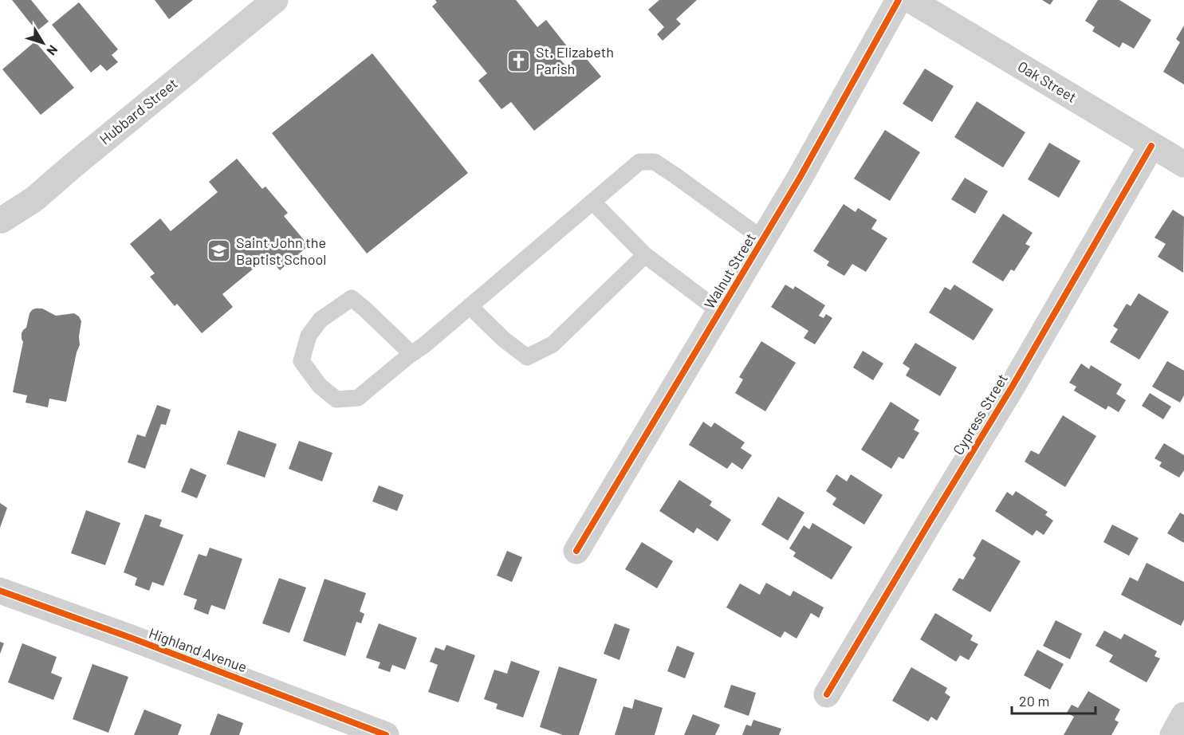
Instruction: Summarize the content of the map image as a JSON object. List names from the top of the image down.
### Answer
{
  "streets": {
    "street": [
      "Oak Street",
      "Hubbard Street",
      "Walnut Street",
      "Cypress Street",
      "Highland Avenue"
    ]
  },
  "crossings": [
    ["Oak Street", "Cypress Street"]
  ],
  "places": {
    "church": ["St. Elizabeth Parish"],
    "school or university": ["Saint John the Baptist School"]
  },
  "scale_bar": "20 m",
  "north": "bottom right"
}
